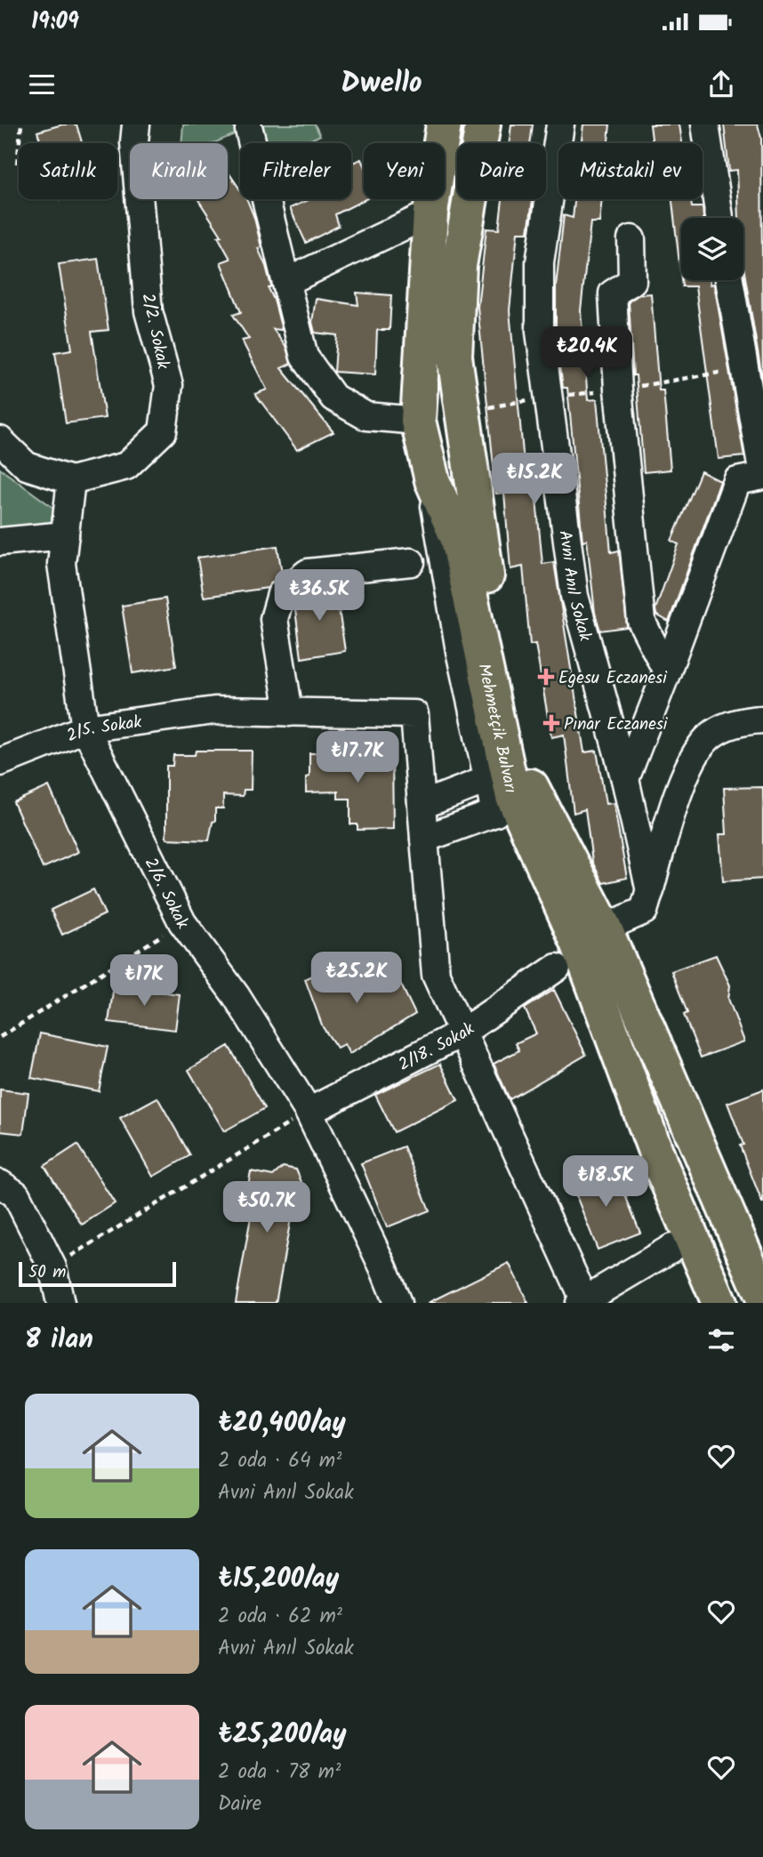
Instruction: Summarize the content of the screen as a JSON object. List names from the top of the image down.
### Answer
{
  "streets": {
    "main road": ["Mehmetçik Bulvarı"],
    "street": [
      "2/2. Sokak",
      "Avni Anıl Sokak",
      "2/5. Sokak",
      "2/6. Sokak",
      "2/18. Sokak"
    ]
  },
  "crossings": [
    ["2/2. Sokak", "2/6. Sokak"],
    ["2/5. Sokak", "2/6. Sokak"],
    ["2/6. Sokak", "2/18. Sokak"]
  ],
  "places": {
    "health": ["Egesu Eczanesi", "Pınar Eczanesi"]
  },
  "scale_bar": "50 m",
  "page": {
    "status": "19:09",
    "header": "Dwello",
    "chip": [
      "Satılık",
      "Kiralık",
      "Filtreler",
      "Yeni",
      "Daire",
      "Müstakil ev"
    ],
    "price": [
      "₺20.4K",
      "₺15.2K",
      "₺36.5K",
      "₺17.7K",
      "₺25.2K",
      "₺17K",
      "₺18.5K",
      "₺50.7K"
    ],
    "scale": "50 m",
    "heading": "8 ilan",
    "list": [
      {
        "name": "₺20,400/ay",
        "note": "2 oda · 64 m² · Avni Anıl Sokak"
      },
      {
        "name": "₺15,200/ay",
        "note": "2 oda · 62 m² · Avni Anıl Sokak"
      },
      {
        "name": "₺25,200/ay",
        "note": "2 oda · 78 m² · Daire"
      }
    ]
  }
}
